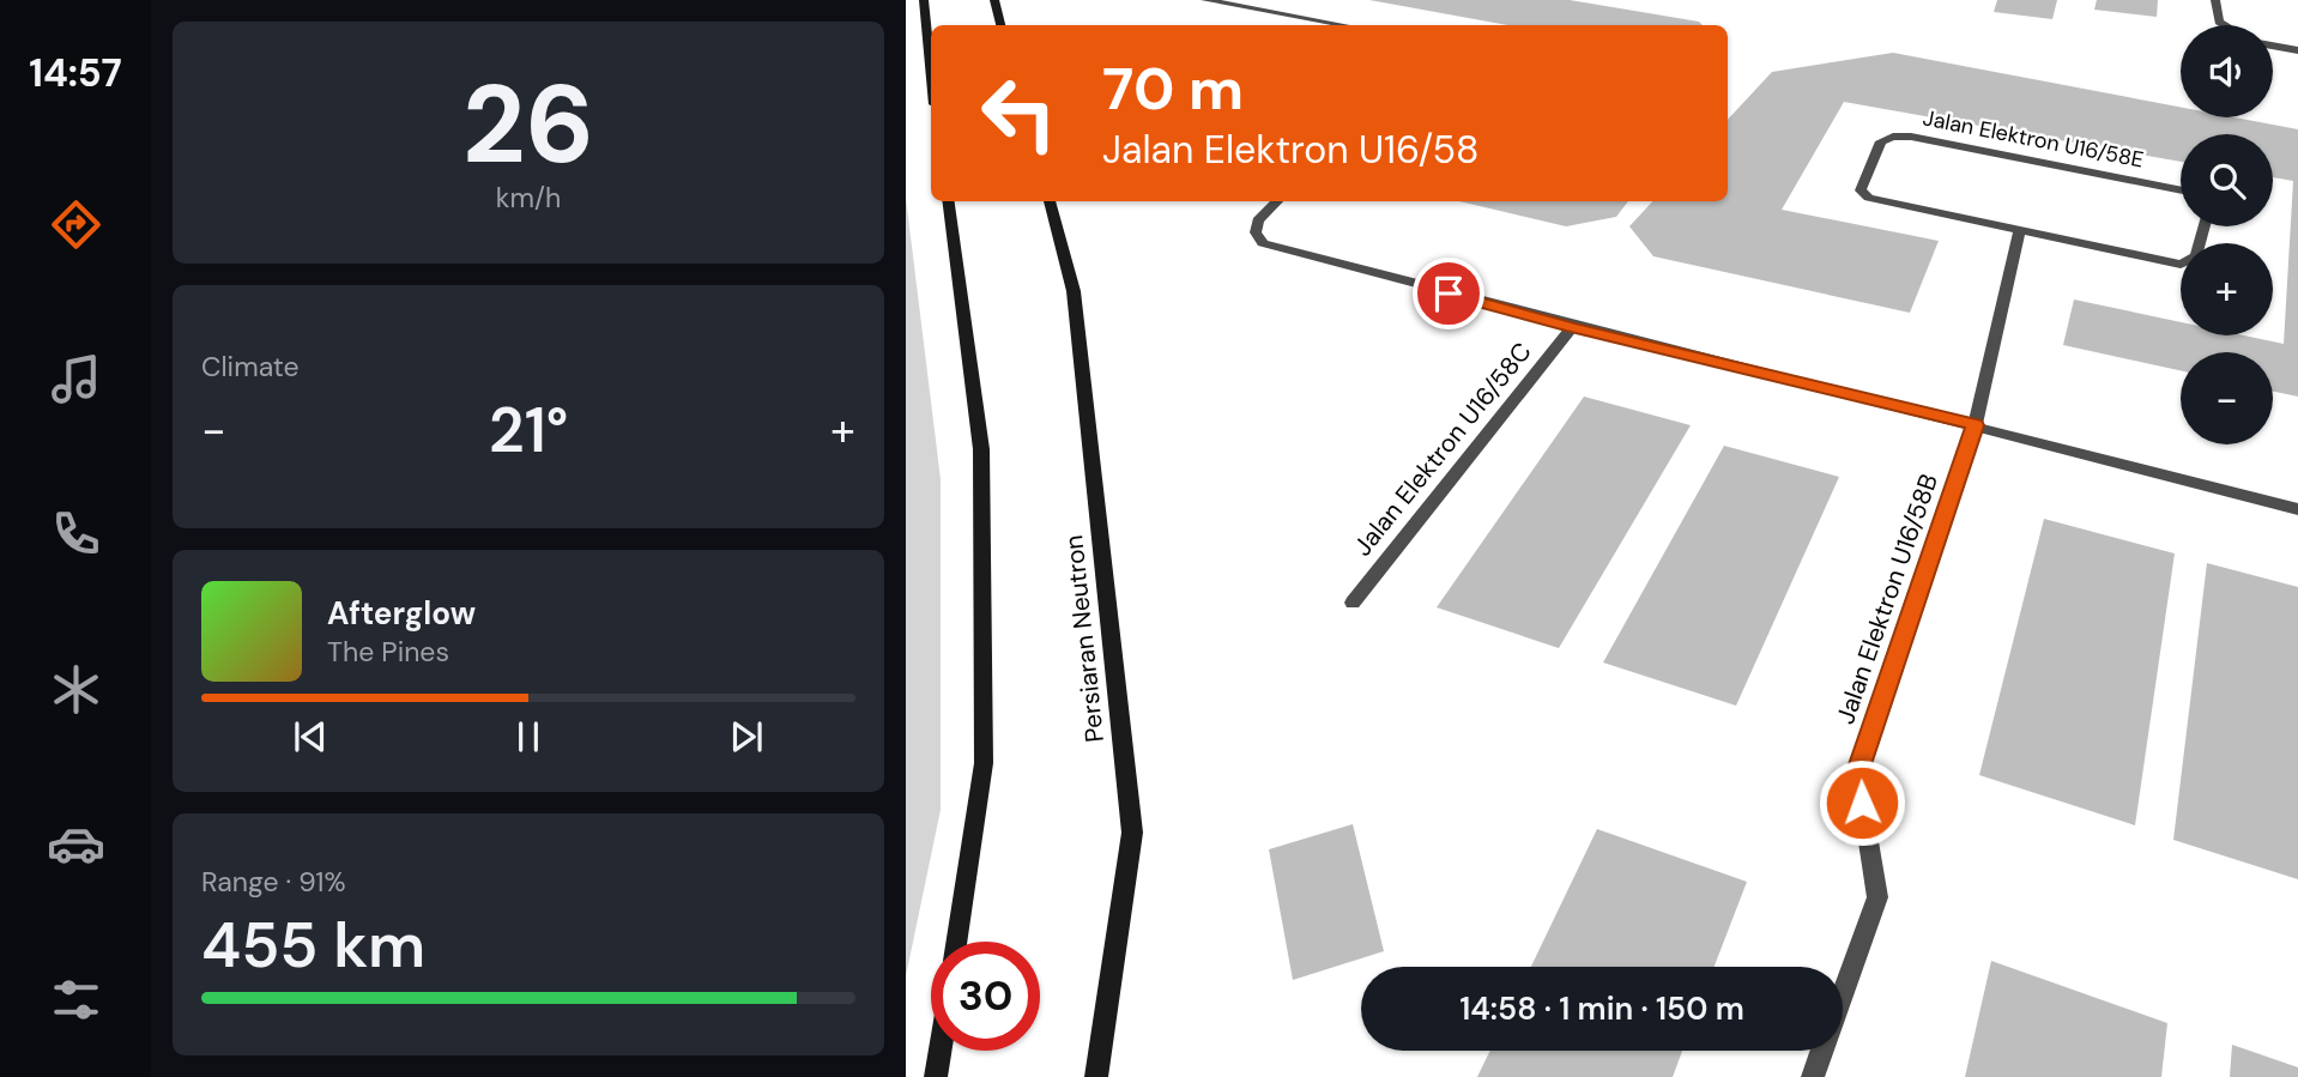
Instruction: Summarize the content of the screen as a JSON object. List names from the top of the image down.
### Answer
{
  "streets": {
    "street": [
      "Jalan Elektron U16/58E",
      "Jalan Elektron U16/58C",
      "Jalan Elektron U16/58B",
      "Persiaran Neutron"
    ]
  },
  "page": {
    "tabs": "14:57",
    "tile": [
      ["26", "km/h"],
      "Climate",
      ["Range · 91%", "455 km"]
    ],
    "map_buttons": ["+", "−"],
    "turn": ["70 m", "Jalan Elektron U16/58"],
    "heat": ["−", "21°", "+"],
    "song": ["Afterglow", "The Pines"],
    "limit": "30",
    "trip": "14:58 · 1 min · 150 m"
  }
}
